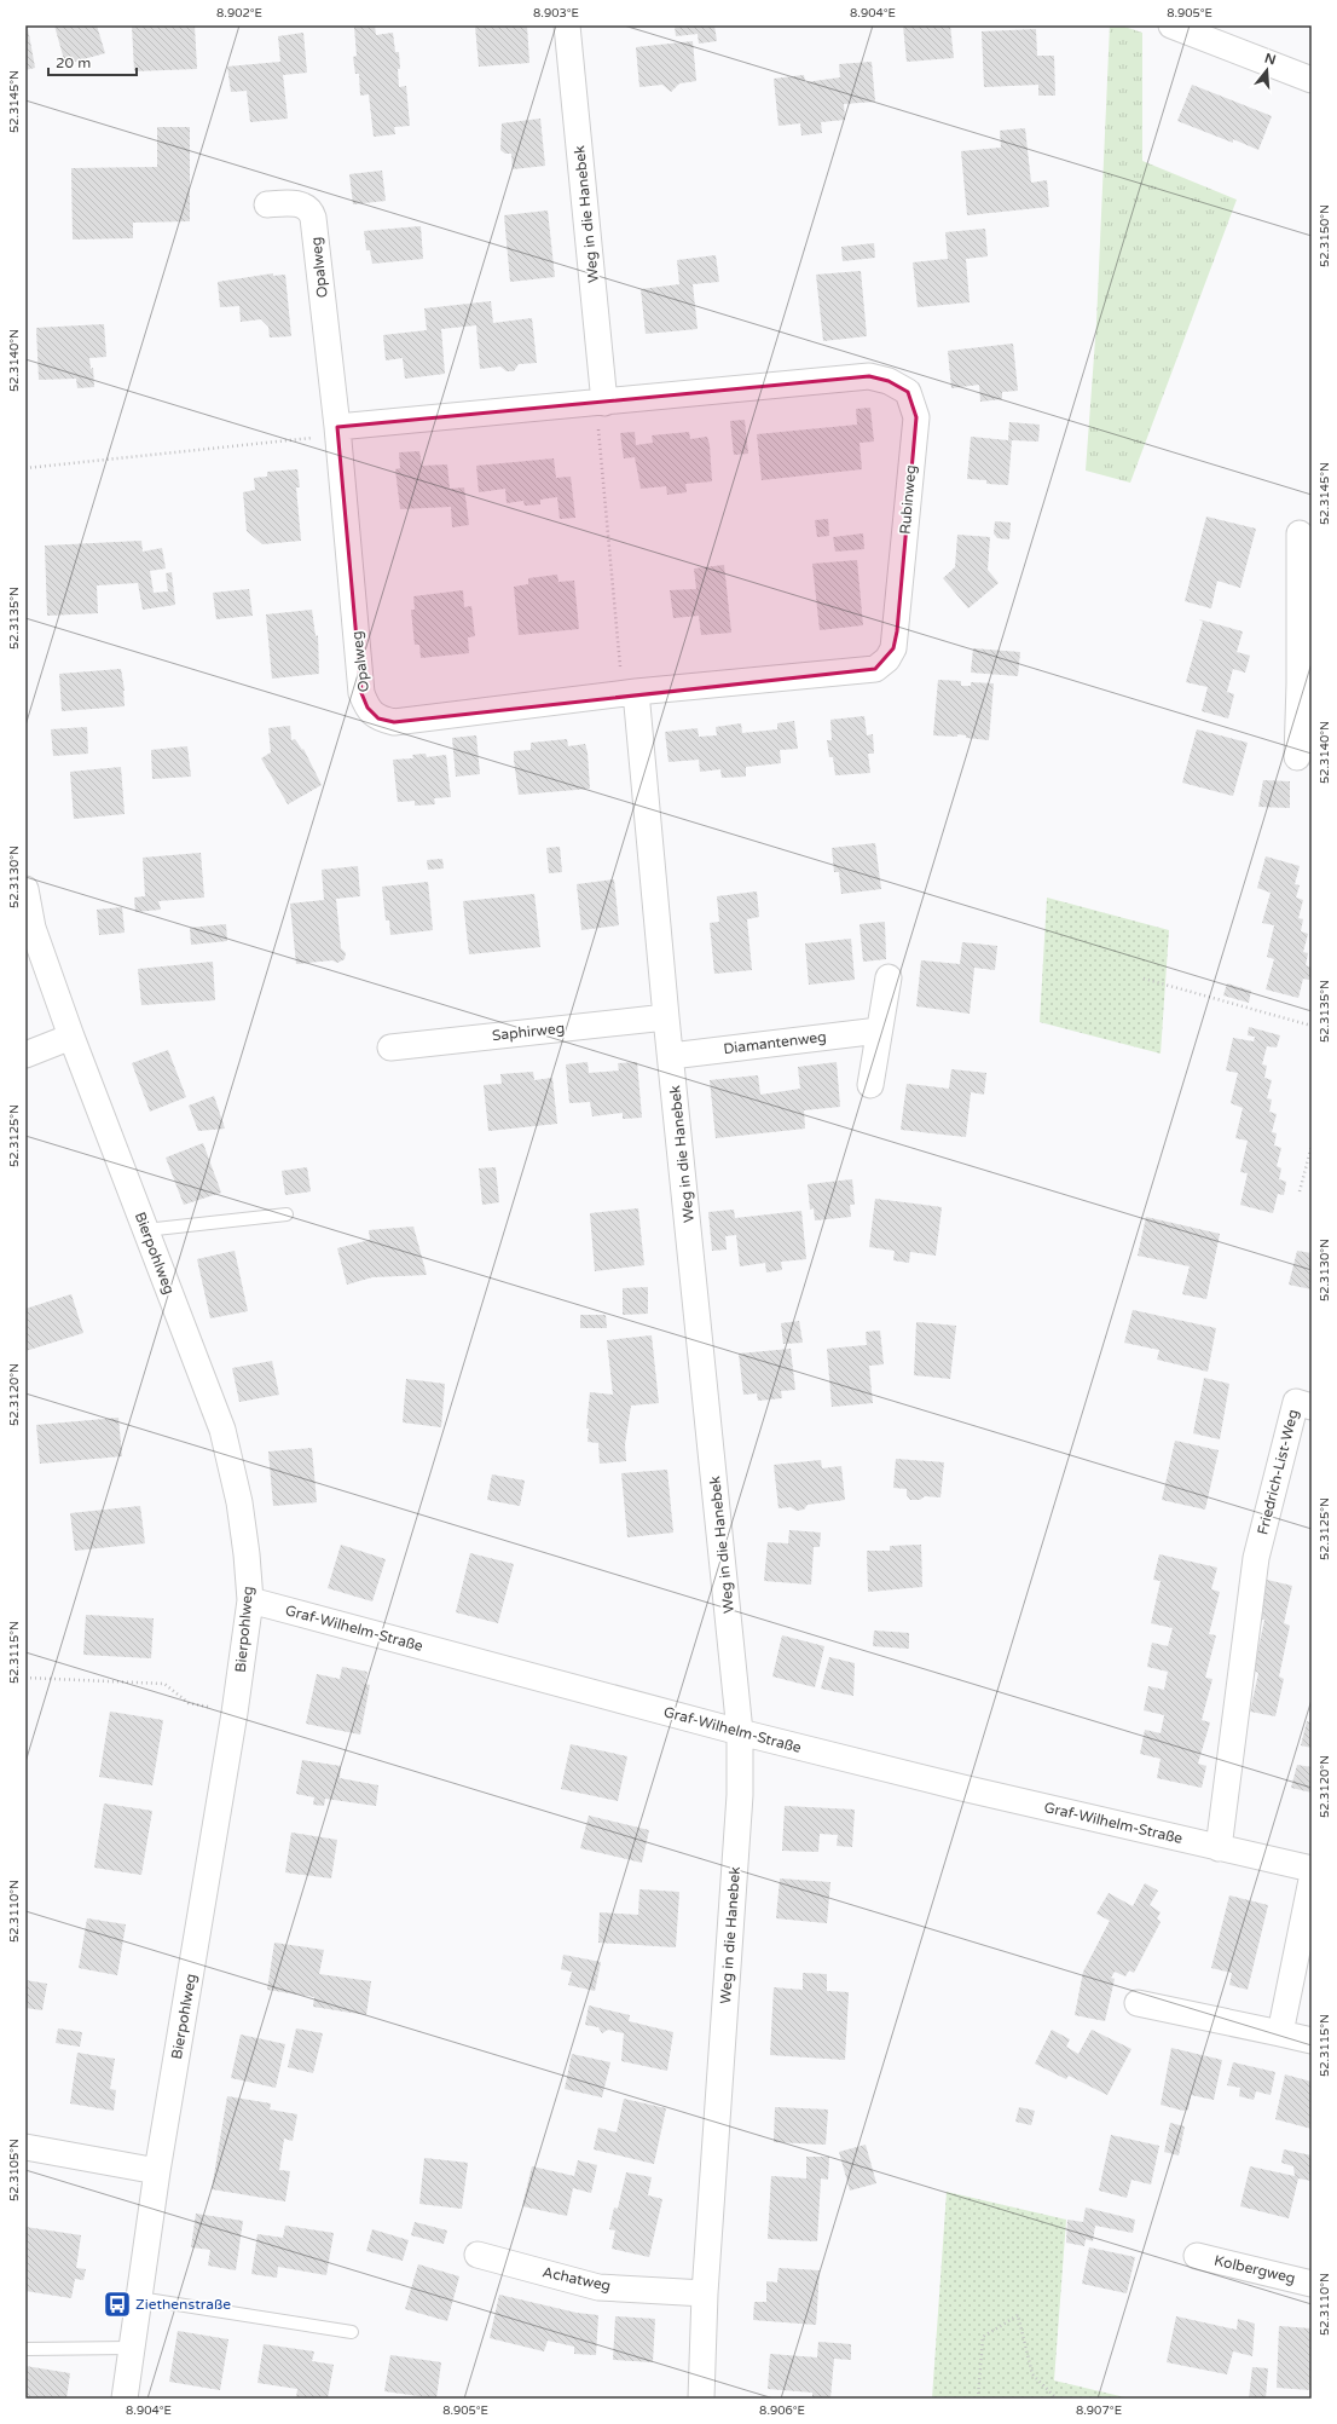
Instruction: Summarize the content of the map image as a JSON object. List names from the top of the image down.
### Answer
{
  "streets": {
    "street": [
      "Weg in die Hanebek",
      "Opalweg",
      "Rubinweg",
      "Saphirweg",
      "Diamantenweg",
      "Bierpohlweg",
      "Friedrich-List-Weg",
      "Graf-Wilhelm-Straße",
      "Kolbergweg",
      "Achatweg"
    ]
  },
  "crossings": [
    ["Weg in die Hanebek", "Opalweg"],
    ["Weg in die Hanebek", "Rubinweg"],
    ["Weg in die Hanebek", "Saphirweg"],
    ["Weg in die Hanebek", "Diamantenweg"],
    ["Weg in die Hanebek", "Graf-Wilhelm-Straße"],
    ["Weg in die Hanebek", "Achatweg"],
    ["Opalweg", "Rubinweg"],
    ["Bierpohlweg", "Graf-Wilhelm-Straße"],
    ["Friedrich-List-Weg", "Graf-Wilhelm-Straße"]
  ],
  "places": {
    "bus stop": ["Ziethenstraße"]
  },
  "scale_bar": "20 m",
  "north": "top",
  "coordinates": [
    "8.902°E",
    "8.903°E",
    "8.904°E",
    "8.905°E",
    "52.3145°N",
    "52.3150°N",
    "52.3140°N",
    "52.3135°N",
    "52.3130°N",
    "52.3125°N",
    "52.3120°N",
    "52.3115°N",
    "52.3110°N",
    "52.3105°N",
    "8.906°E",
    "8.907°E"
  ]
}
